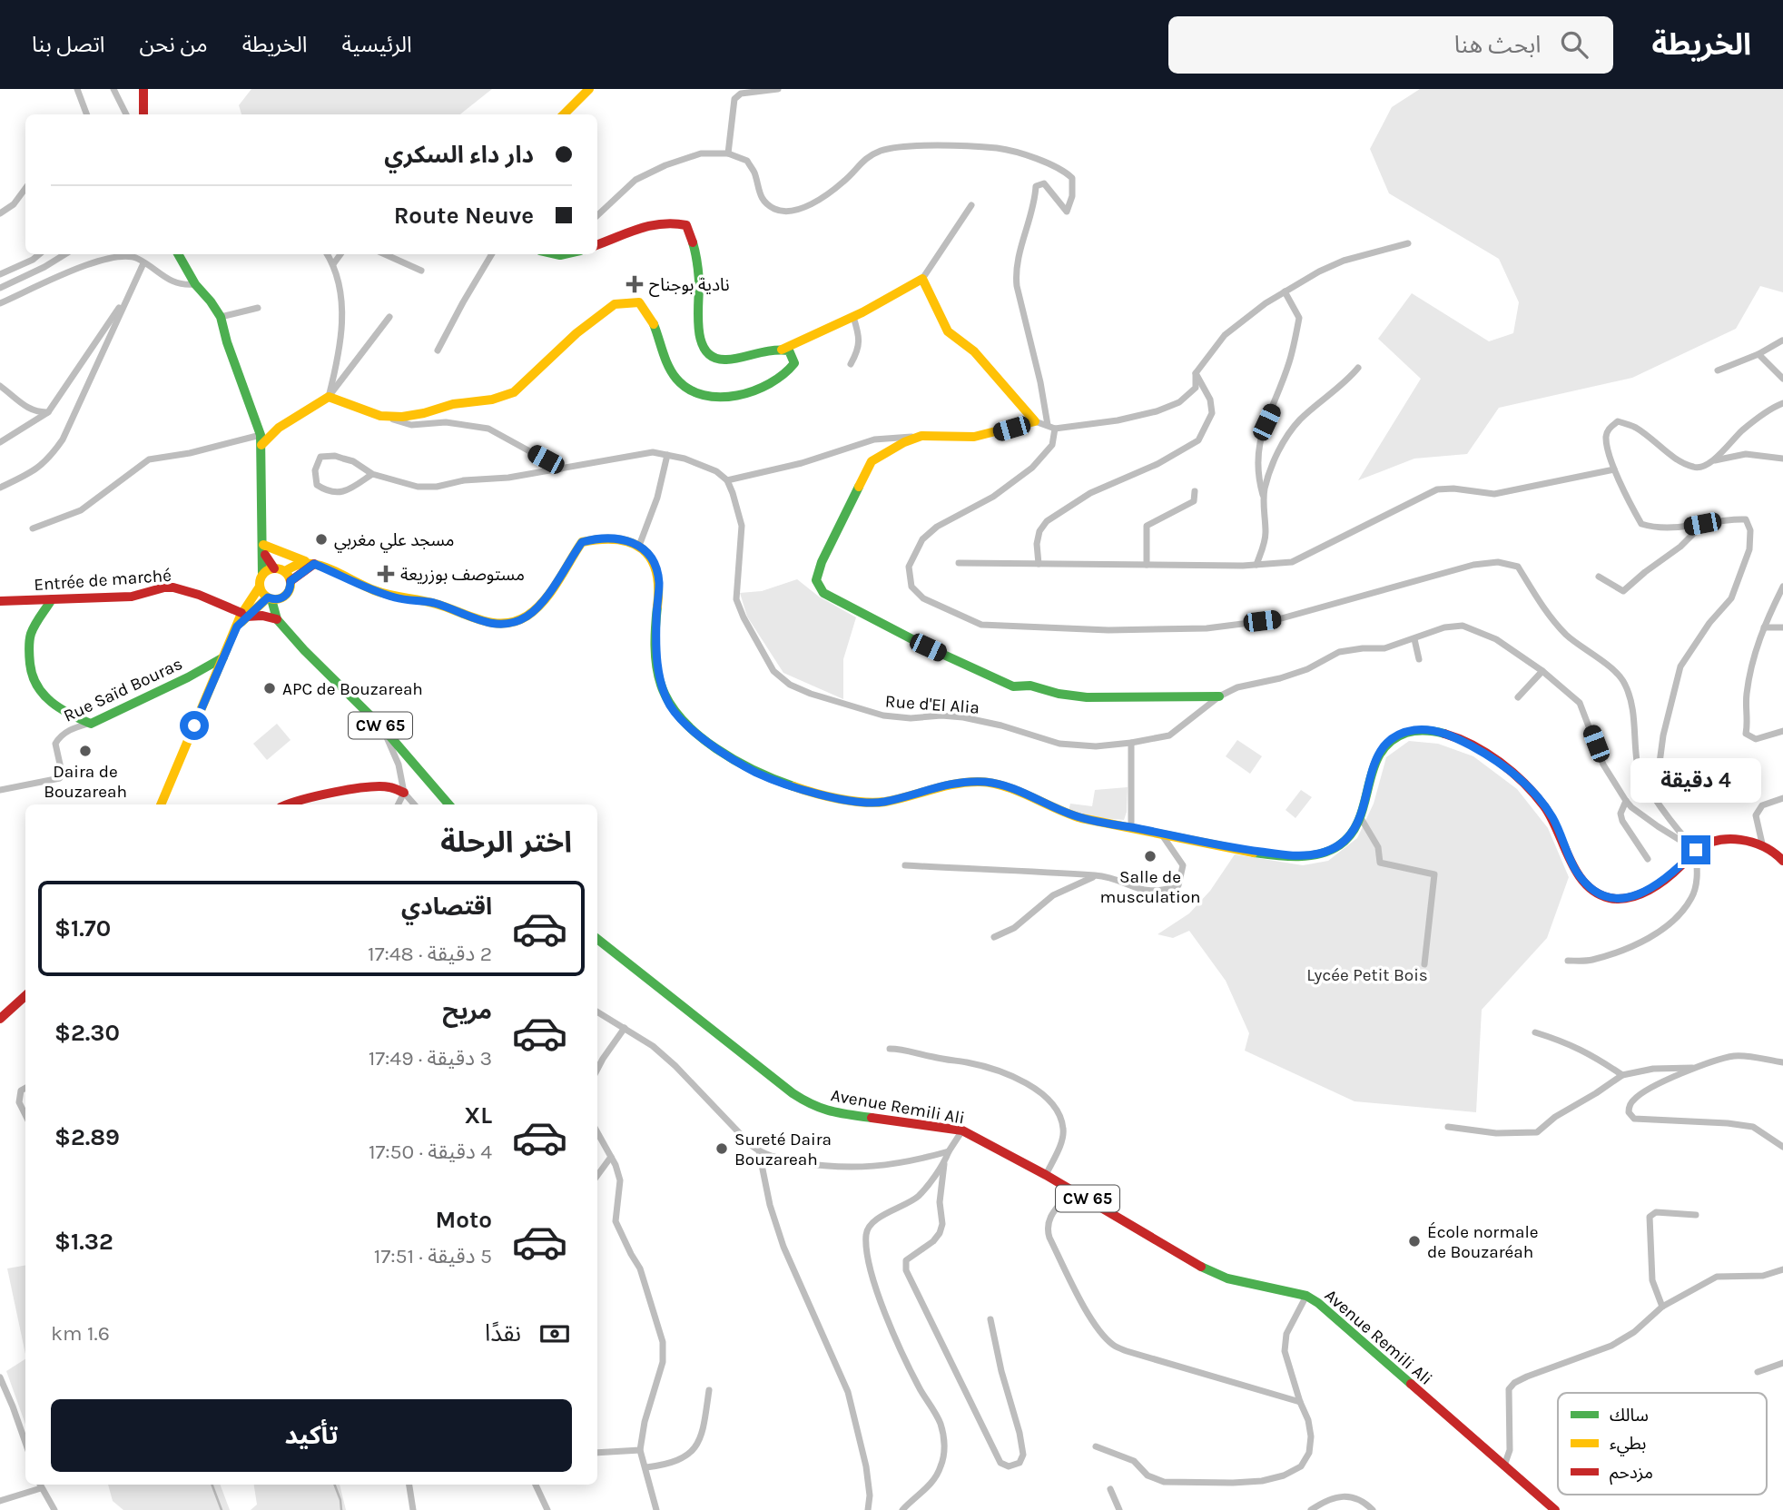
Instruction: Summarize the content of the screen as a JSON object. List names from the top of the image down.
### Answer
{
  "streets": {
    "main road": [
      "Entrée de marché",
      "Rue Saïd Bouras",
      "CW 65",
      "Avenue Remili Ali"
    ],
    "street": ["Rue d'El Alia"]
  },
  "crossings": [
    ["Entrée de marché", "CW 65"]
  ],
  "parks": ["Lycée Petit Bois"],
  "places": {
    "health": ["نادية بوجناح", "مستوصف بوزريعة"],
    "other": [
      "مسجد علي مغربي",
      "APC de Bouzareah",
      "Daira de Bouzareah",
      "Salle de musculation",
      "Sureté Daira Bouzareah",
      "École normale de Bouzaréah"
    ]
  },
  "legend": ["سالك", "بطيء", "مزدحم"],
  "page": {
    "header": "الخريطة",
    "search": "ابحث هنا",
    "nav": [
      "الرئيسية",
      "الخريطة",
      "من نحن",
      "اتصل بنا"
    ],
    "banner": ["دار داء السكري", "Route Neuve"],
    "bubble": "4 دقيقة",
    "heading": "اختر الرحلة",
    "list": [
      {
        "name": "اقتصادي",
        "note": "2 دقيقة · 17:48",
        "value": "$1.70"
      },
      {
        "name": "مريح",
        "note": "3 دقيقة · 17:49",
        "value": "$2.30"
      },
      {
        "name": "XL",
        "note": "4 دقيقة · 17:50",
        "value": "$2.89"
      },
      {
        "name": "Moto",
        "note": "5 دقيقة · 17:51",
        "value": "$1.32"
      }
    ],
    "pay": ["نقدًا", "1.6 km"],
    "buttons": "تأكيد"
  }
}
